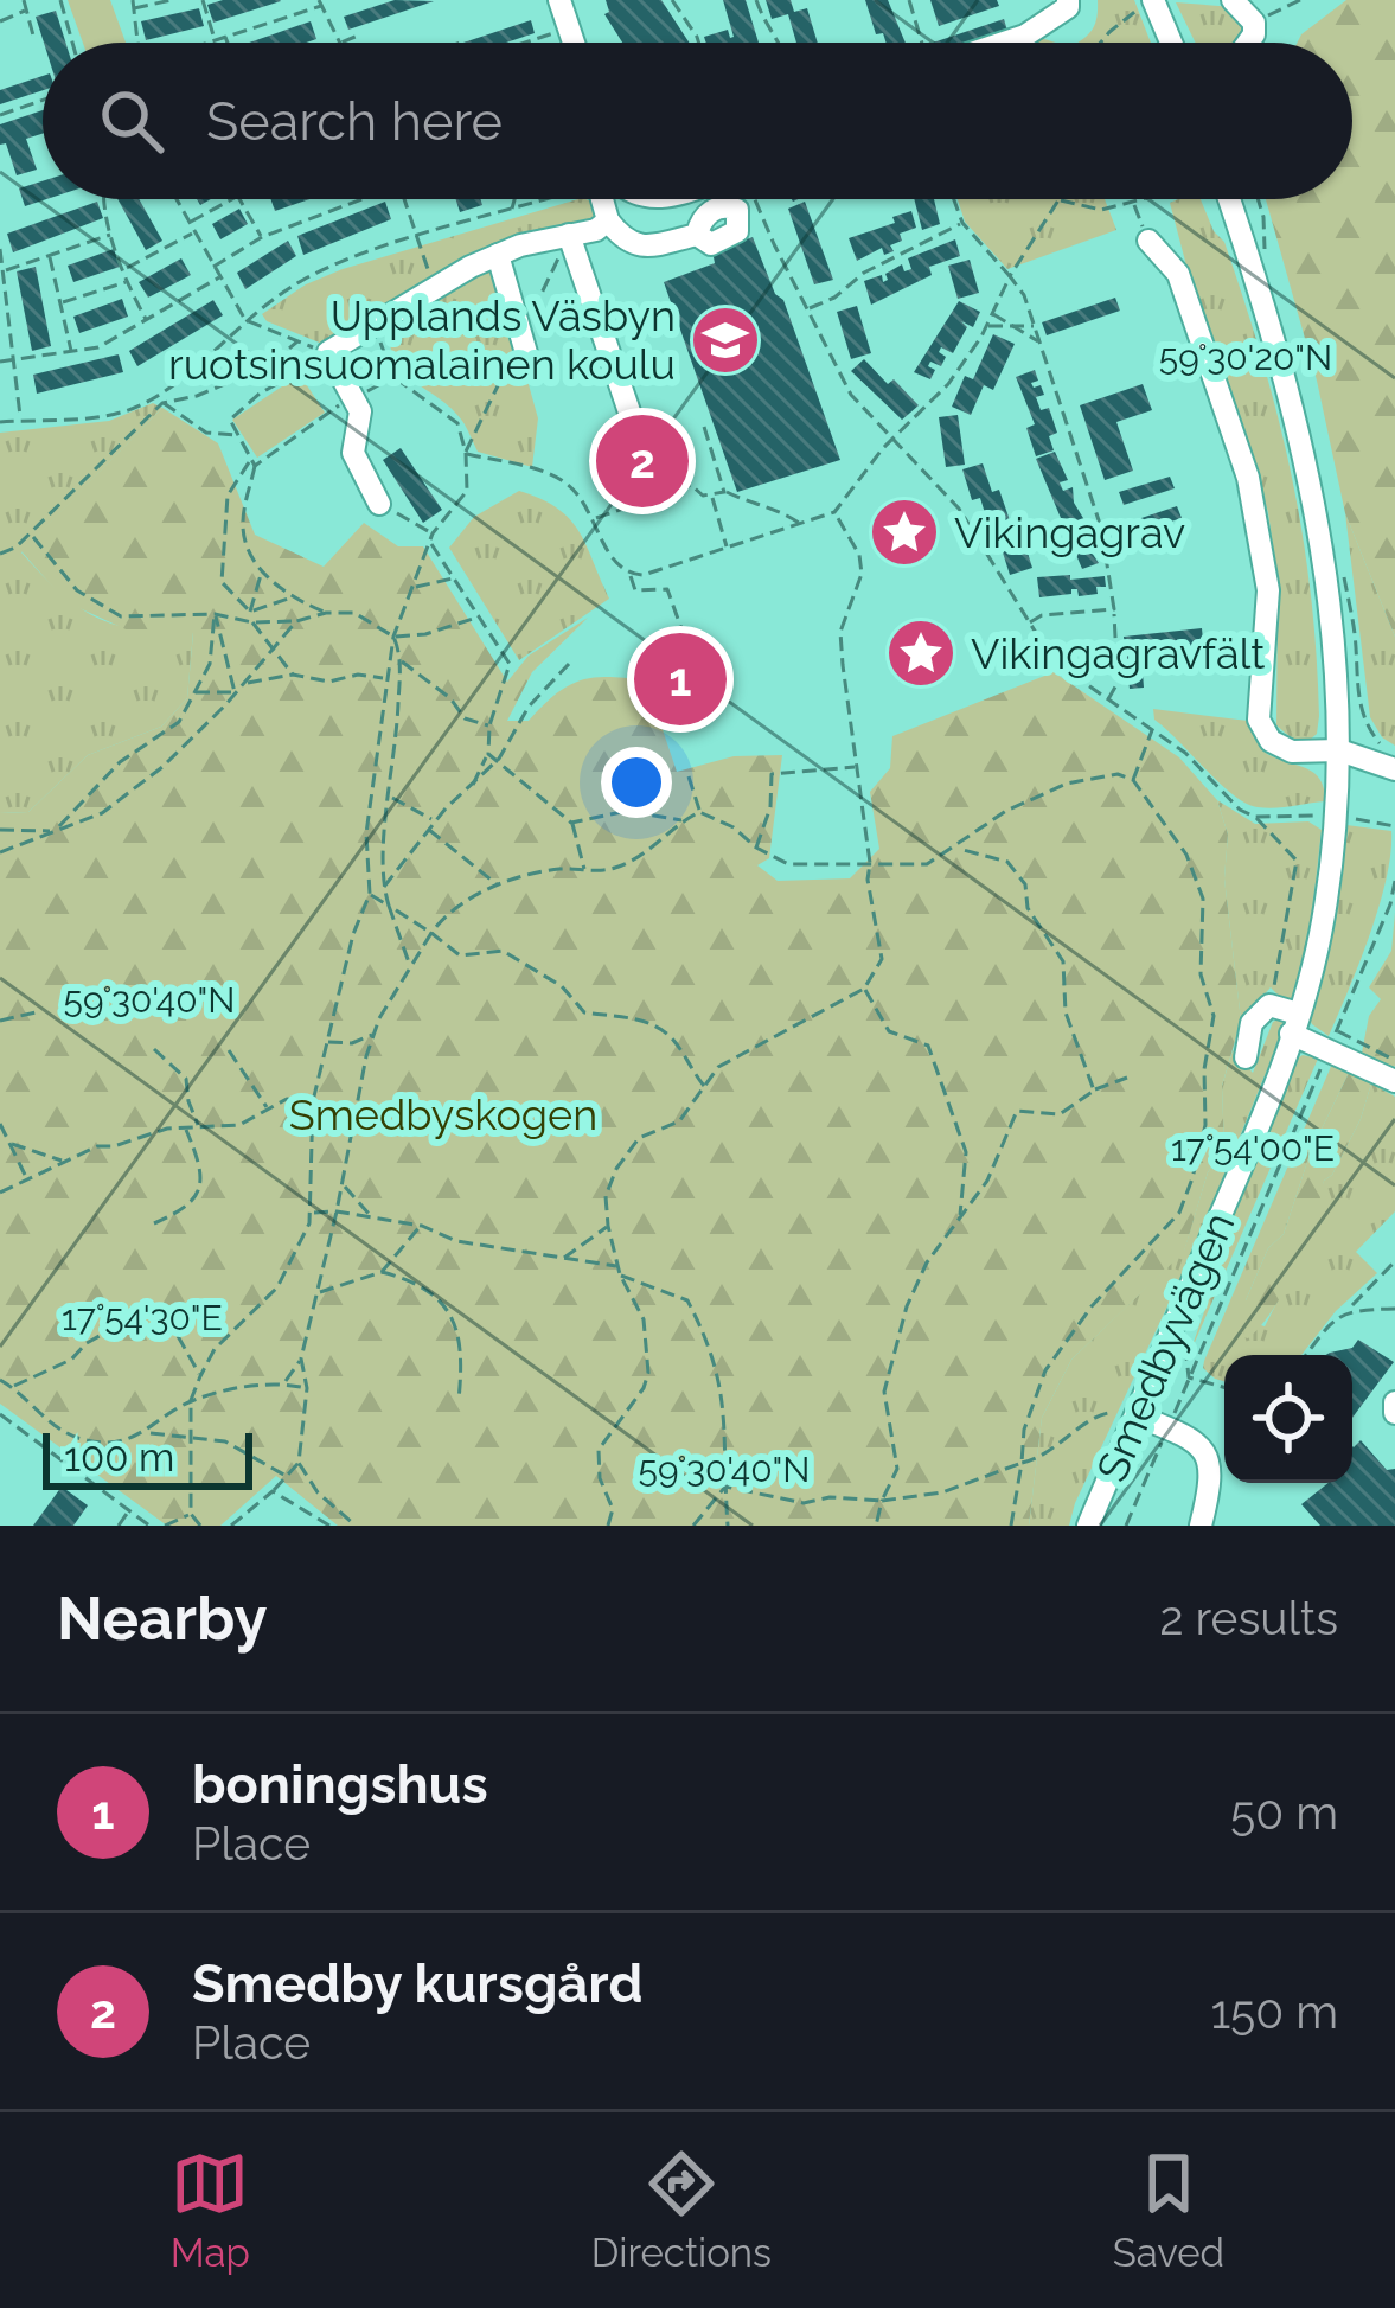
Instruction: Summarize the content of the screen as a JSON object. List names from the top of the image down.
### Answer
{
  "streets": {
    "street": ["Smedbyvägen"]
  },
  "parks": ["Smedbyskogen"],
  "places": {
    "school or university": ["Upplands Väsbyn ruotsinsuomalainen koulu"],
    "place": ["Vikingagrav", "Vikingagravfält"]
  },
  "scale_bar": "100 m",
  "page": {
    "search": "Search here",
    "pins": ["2", "1"],
    "scale": "100 m",
    "heading": ["Nearby", "2 results"],
    "list": [
      {
        "mark": "1",
        "name": "boningshus",
        "note": "Place",
        "value": "50 m"
      },
      {
        "mark": "2",
        "name": "Smedby kursgård",
        "note": "Place",
        "value": "150 m"
      }
    ],
    "nav": ["Map", "Directions", "Saved"]
  },
  "coordinates": [
    "59°30'20\"N",
    "59°30'40\"N",
    "17°54'00\"E",
    "17°54'30\"E"
  ]
}
